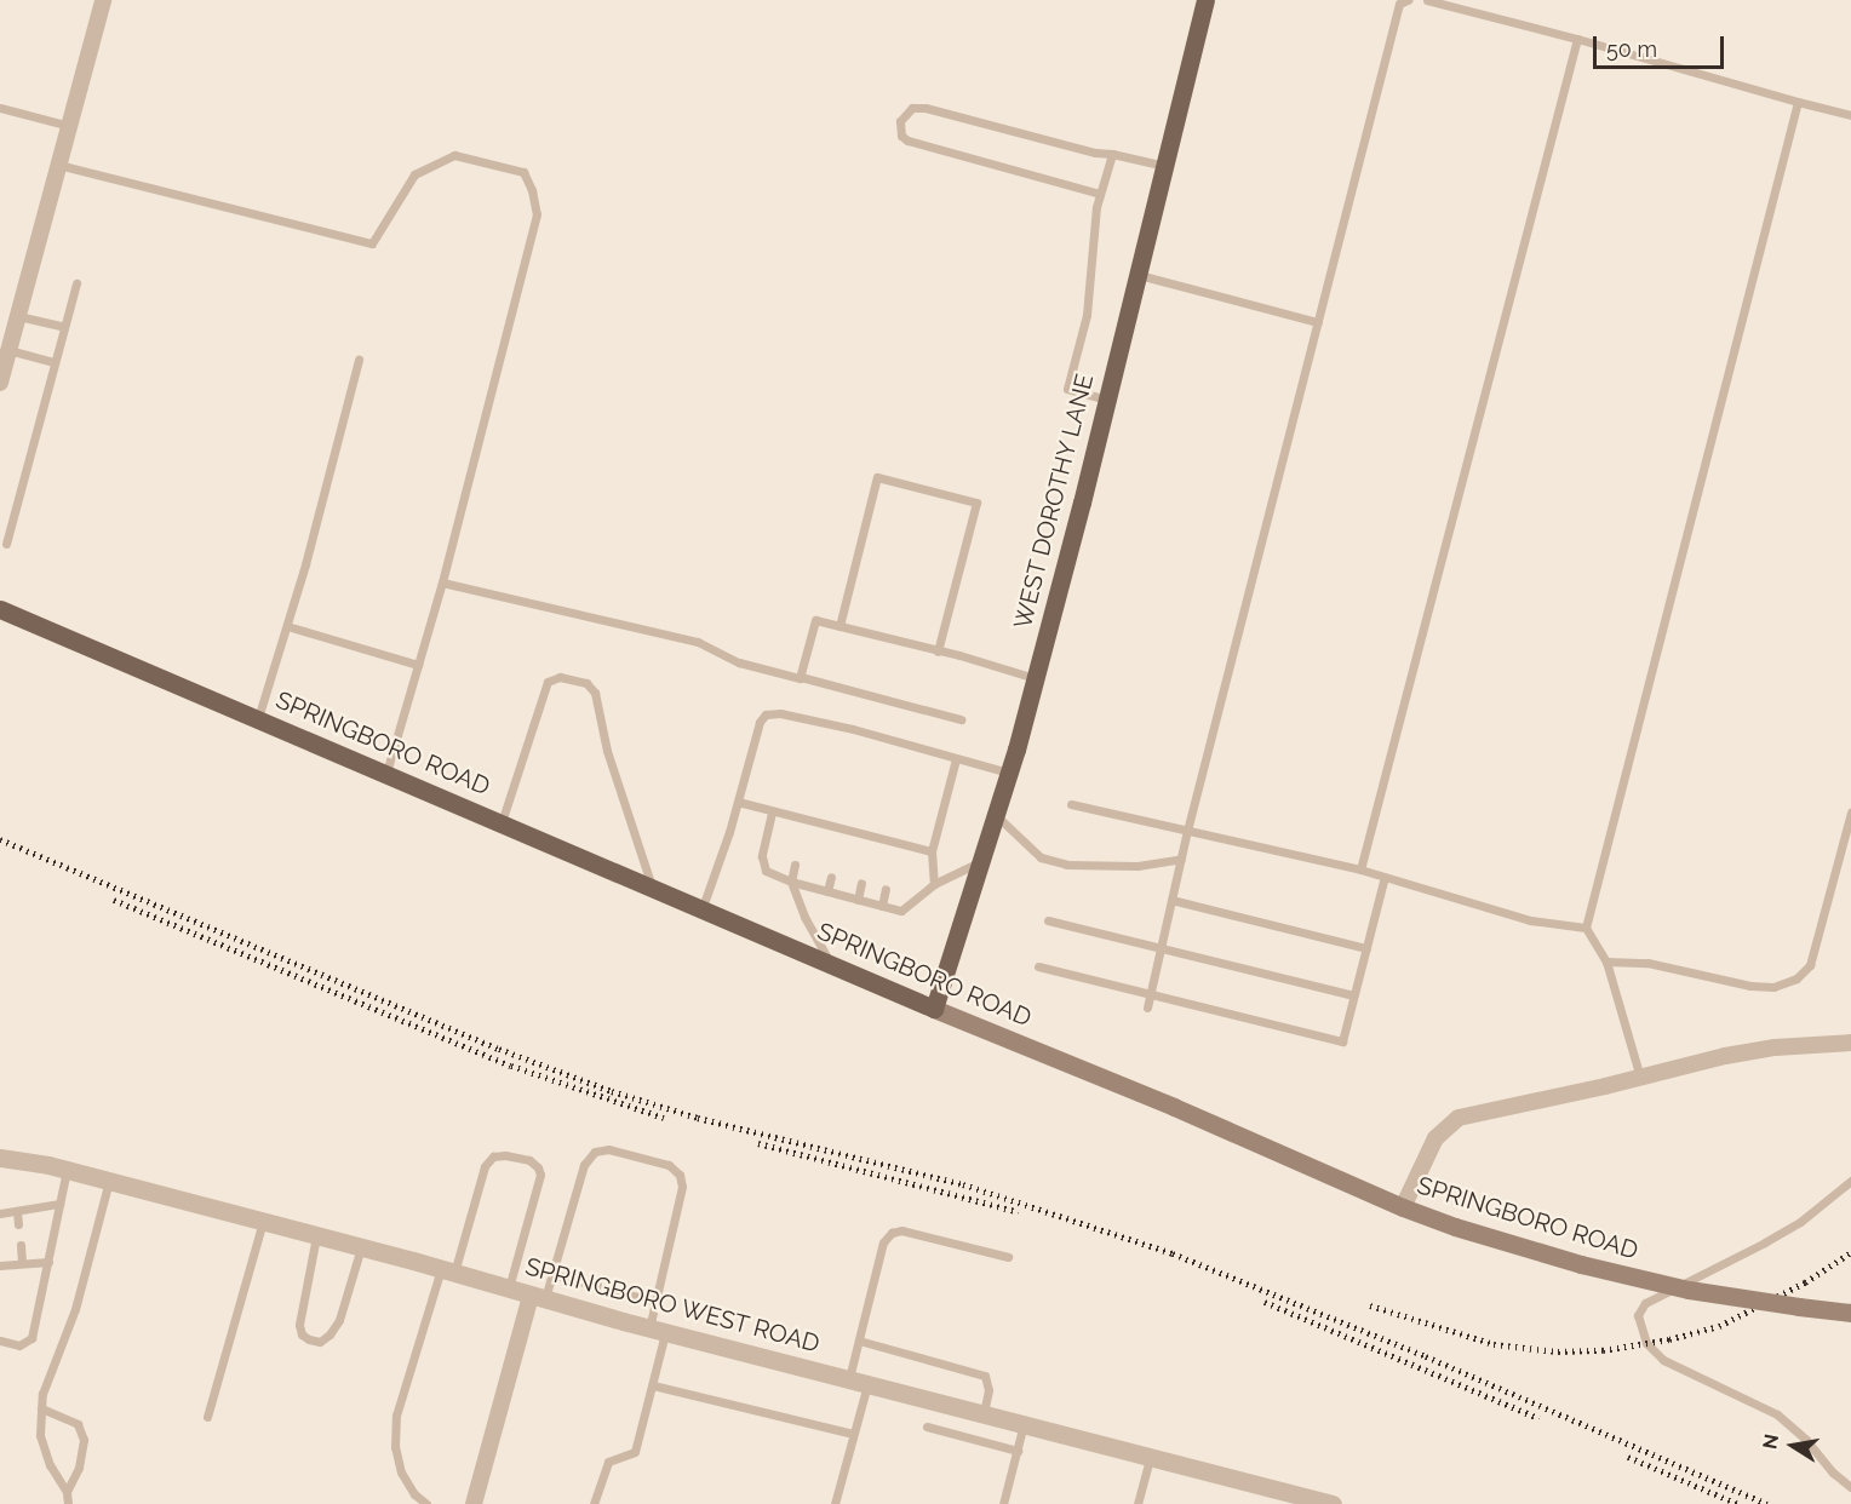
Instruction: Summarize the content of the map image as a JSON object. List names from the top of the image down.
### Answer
{
  "streets": {
    "main road": ["WEST DOROTHY LANE", "SPRINGBORO ROAD"],
    "street": ["SPRINGBORO WEST ROAD"]
  },
  "crossings": [
    ["WEST DOROTHY LANE", "SPRINGBORO ROAD"]
  ],
  "scale_bar": "50 m",
  "north": "left"
}
